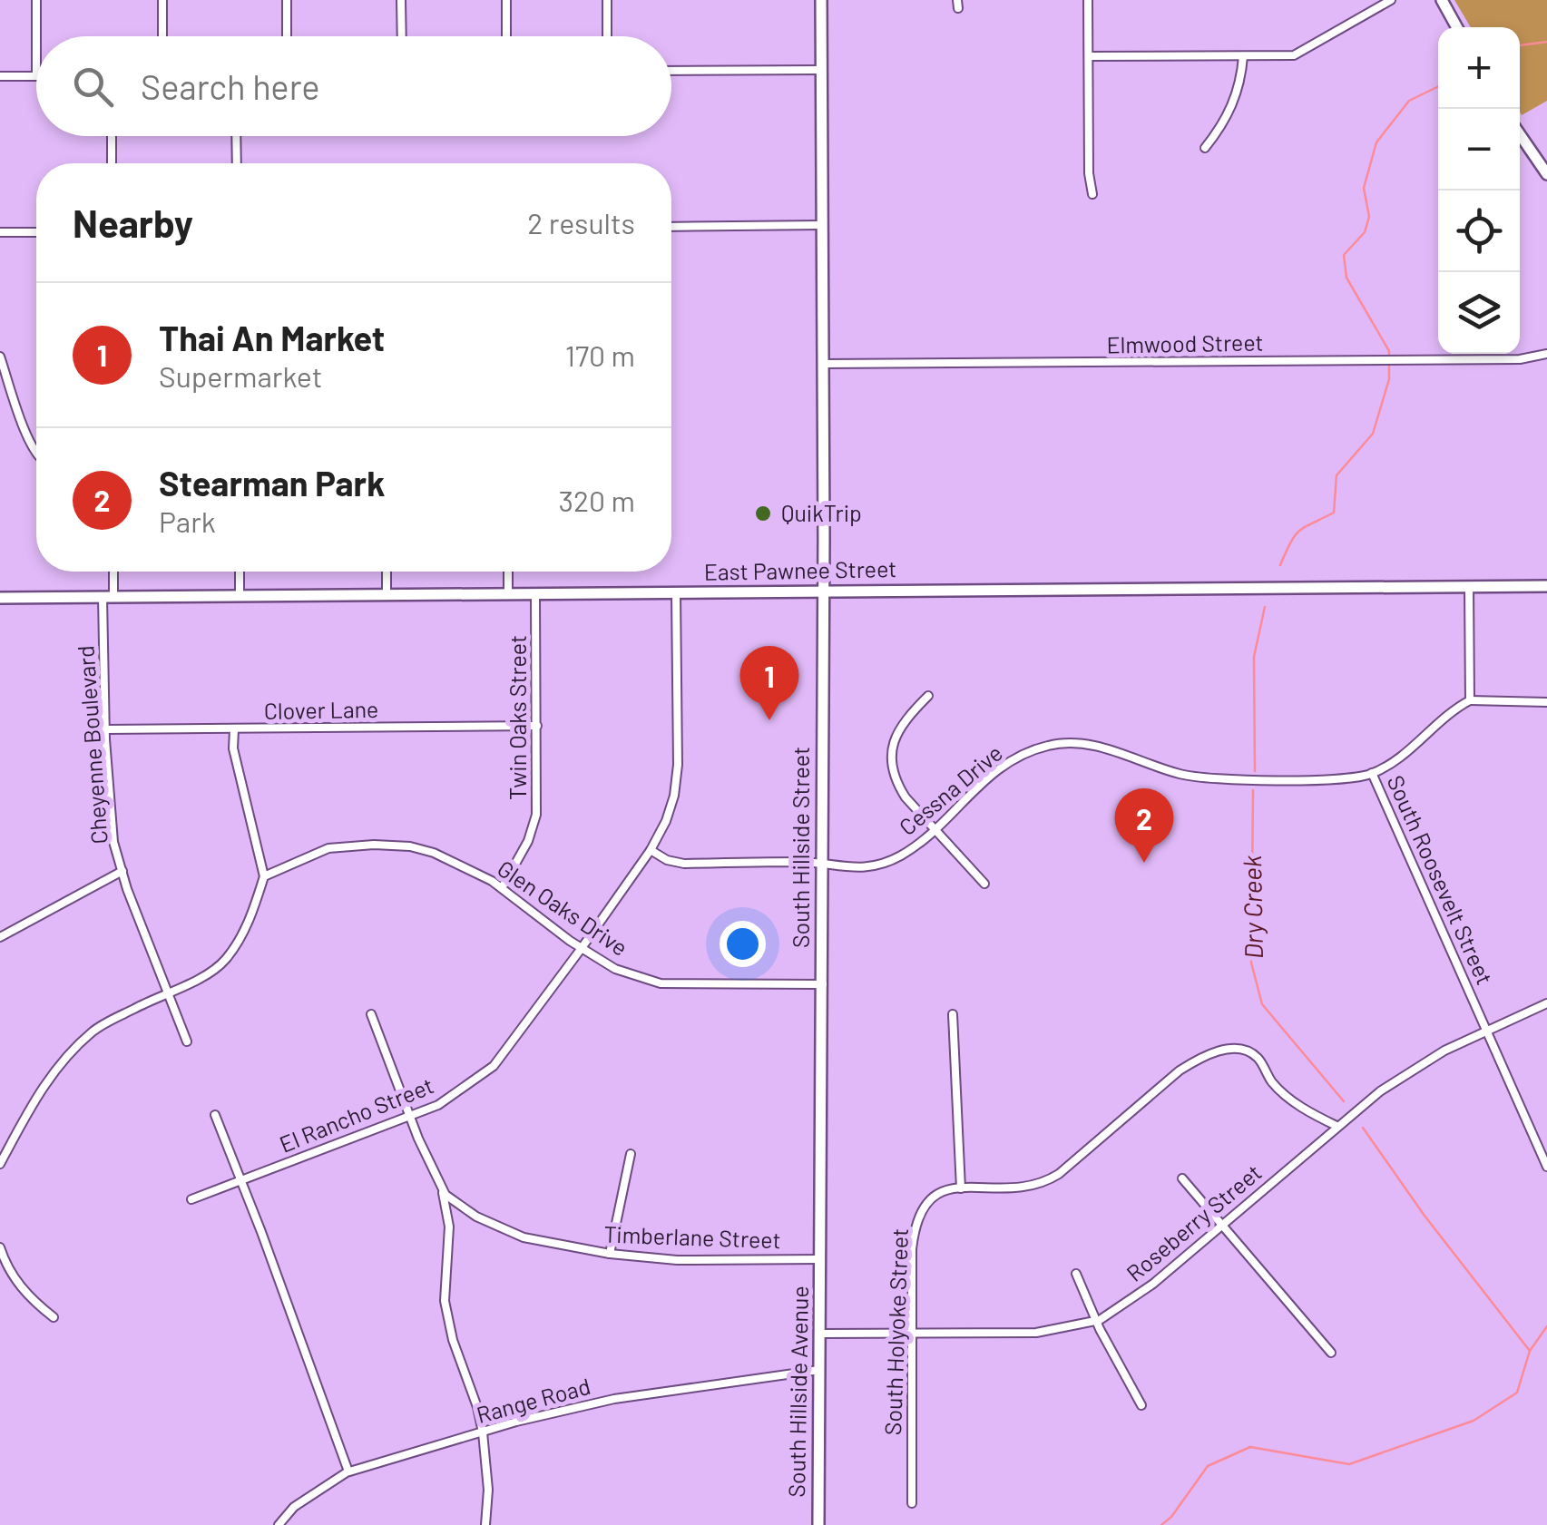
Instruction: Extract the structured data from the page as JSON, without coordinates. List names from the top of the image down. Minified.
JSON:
{"streets":{"main road":["East Pawnee Street","South Hillside Street","South Hillside Avenue"],"street":["Elmwood Street","Clover Lane","Twin Oaks Street","Cheyenne Boulevard","Cessna Drive","South Roosevelt Street","Glen Oaks Drive","El Rancho Street","Roseberry Street","Timberlane Street","South Holyoke Street","Range Road"]},"crossings":[["Elmwood Street","South Hillside Street"],["East Pawnee Street","Twin Oaks Street"],["East Pawnee Street","Cheyenne Boulevard"],["East Pawnee Street","South Hillside Street"],["East Pawnee Street","El Rancho Street"],["Clover Lane","Twin Oaks Street"],["Clover Lane","Cheyenne Boulevard"],["Twin Oaks Street","Glen Oaks Drive"],["Cessna Drive","South Hillside Street"],["Cessna Drive","South Roosevelt Street"],["Cessna Drive","El Rancho Street"],["South Hillside Street","Glen Oaks Drive"],["South Hillside Street","Timberlane Street"],["South Hillside Street","South Hillside Avenue"],["South Roosevelt Street","Roseberry Street"],["Glen Oaks Drive","El Rancho Street"],["El Rancho Street","Timberlane Street"],["Roseberry Street","South Holyoke Street"],["Roseberry Street","South Hillside Avenue"],["Timberlane Street","South Hillside Avenue"],["South Hillside Avenue","Range Road"]],"water":["Dry Creek"],"places":["QuikTrip"],"page":{"map_buttons":["+","−"],"search":"Search here","heading":["Nearby","2 results"],"list":[{"mark":"1","name":"Thai An Market","note":"Supermarket","value":"170 m"},{"mark":"2","name":"Stearman Park","note":"Park","value":"320 m"}],"pins":["1","2"]}}
